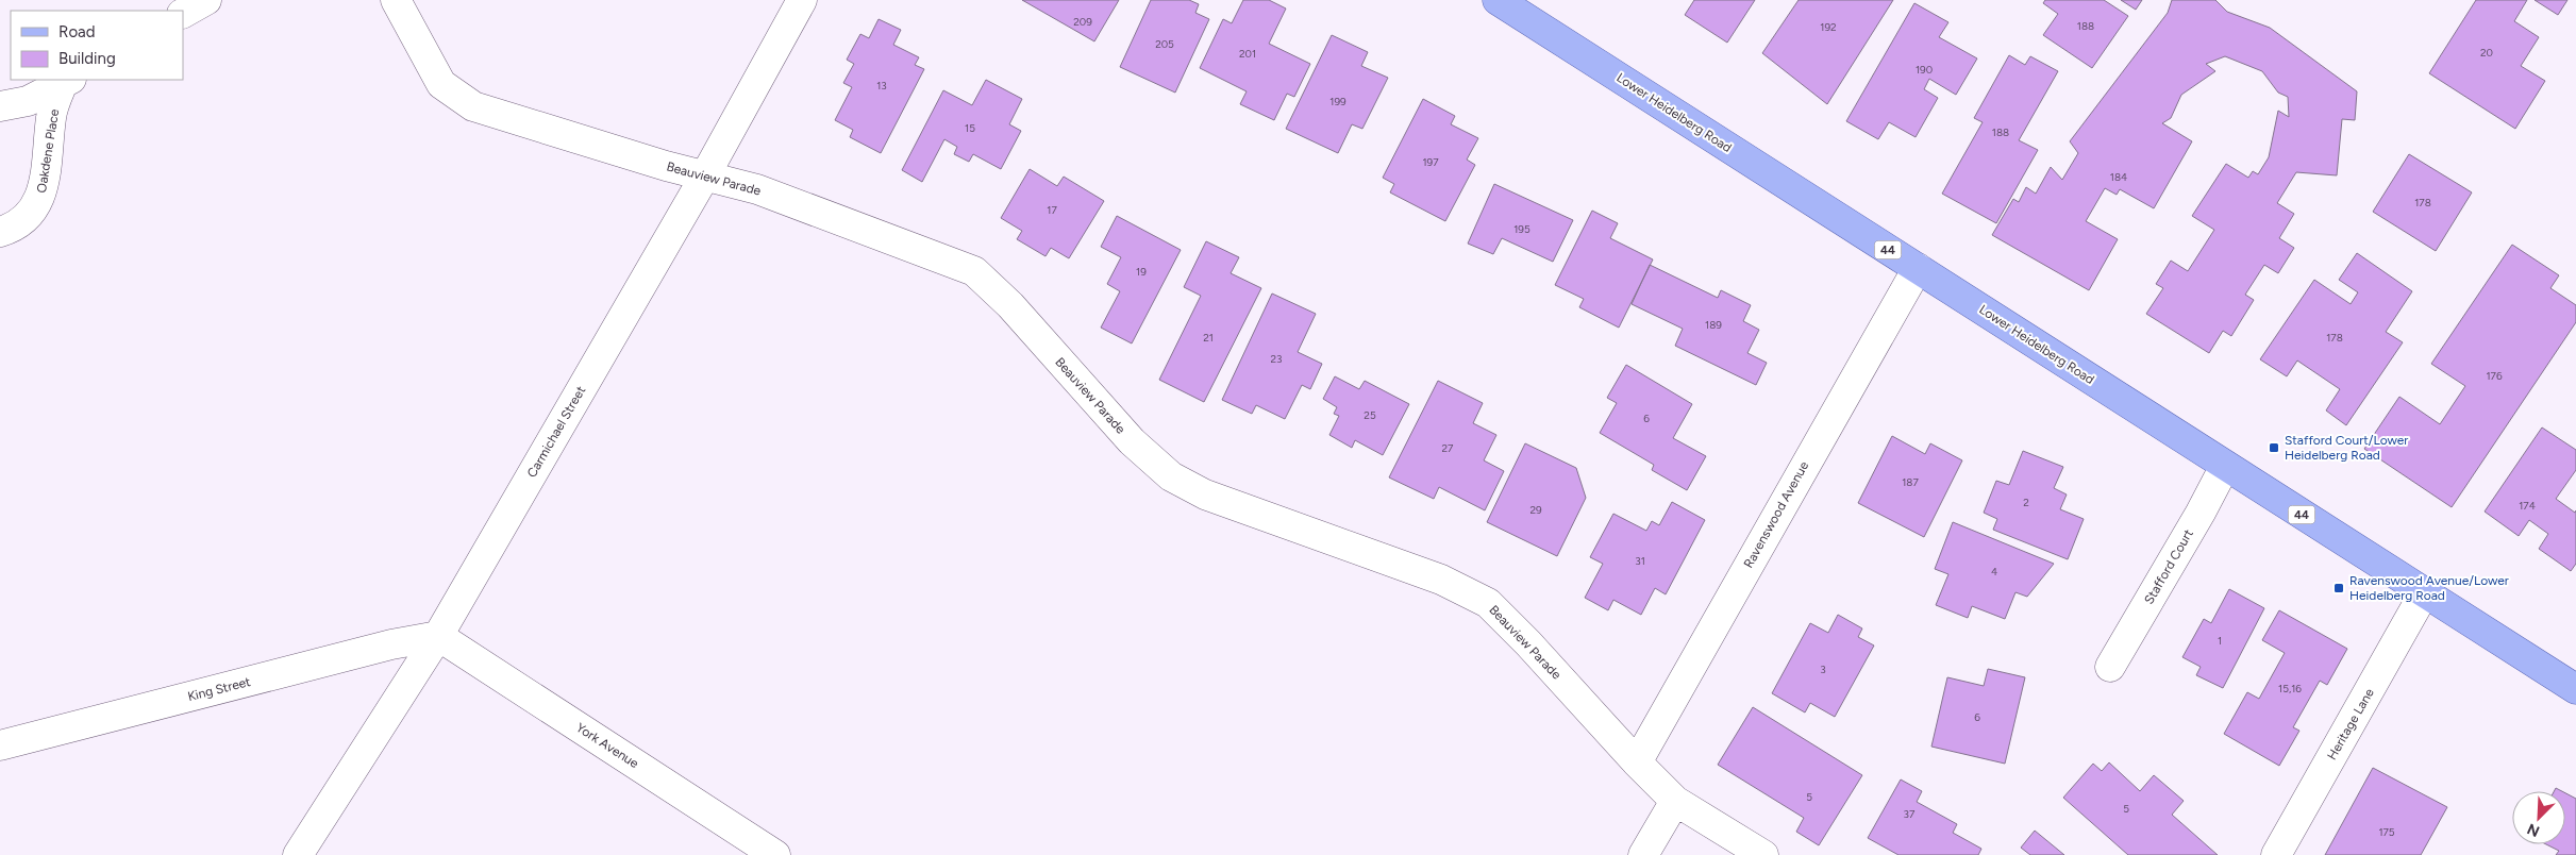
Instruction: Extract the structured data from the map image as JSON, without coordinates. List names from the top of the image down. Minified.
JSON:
{"streets":{"main road":["Lower Heidelberg Road","44"],"street":["Oakdene Place","Beauview Parade","Carmichael Street","Ravenswood Avenue","Stafford Court","King Street","Heritage Lane","York Avenue"]},"crossings":[["Lower Heidelberg Road","Ravenswood Avenue"],["Lower Heidelberg Road","Stafford Court"],["Lower Heidelberg Road","Heritage Lane"],["Beauview Parade","Carmichael Street"],["Beauview Parade","Ravenswood Avenue"],["Carmichael Street","King Street"],["Carmichael Street","York Avenue"],["King Street","York Avenue"]],"places":{"transit":["Stafford Court/Lower Heidelberg Road","Ravenswood Avenue/Lower Heidelberg Road"]},"house_numbers":["209","188","192","205","20","201","190","13","199","15","188","197","184","178","17","195","19","189","21","178","23","176","25","6","27","187","2","174","29","31","4","1","3","15,16","6","5","5","37","175"],"legend":["Road","Building"],"north":"bottom left"}
